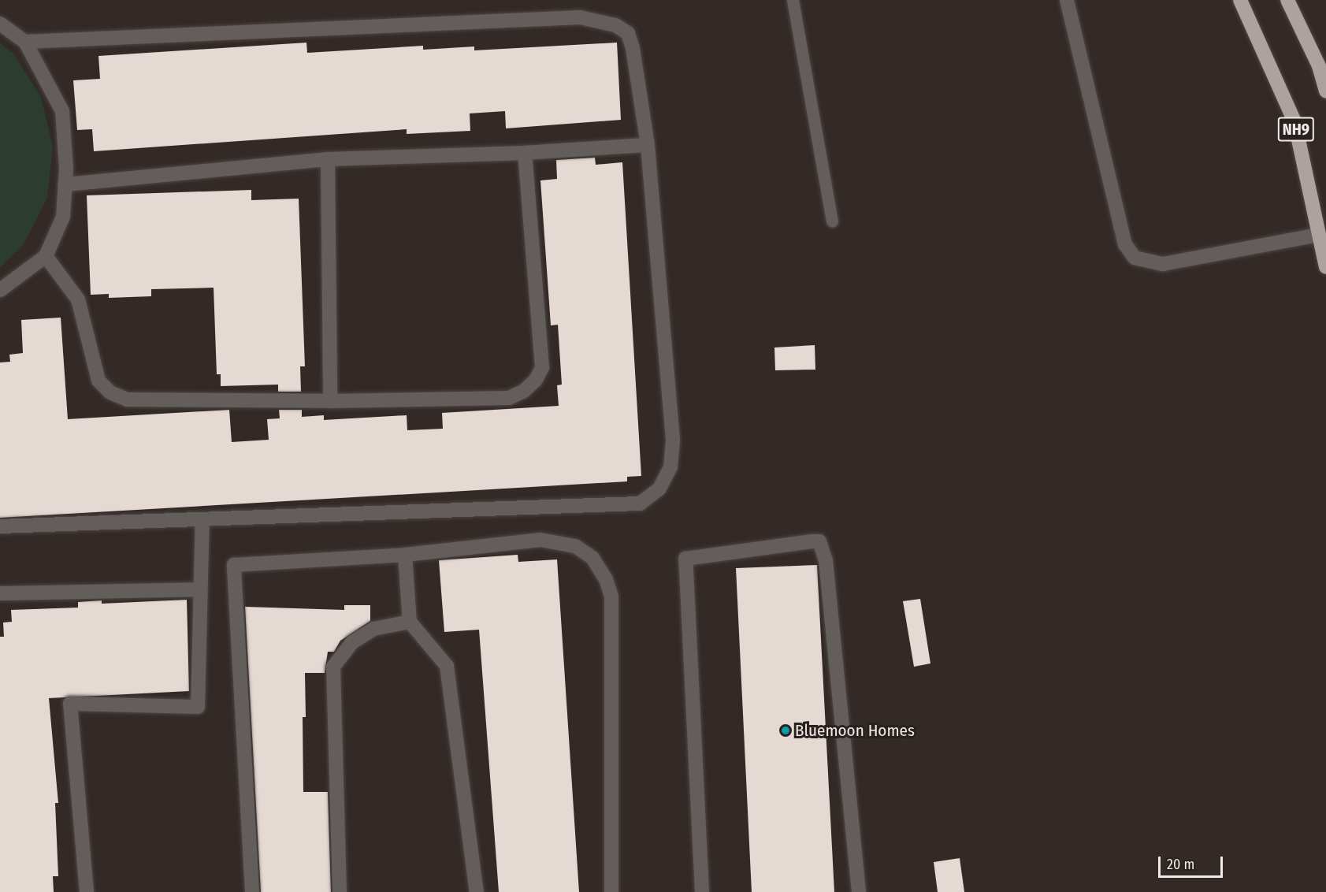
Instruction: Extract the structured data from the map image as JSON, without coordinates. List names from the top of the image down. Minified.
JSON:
{"streets":{"highway":["NH9"]},"places":["Bluemoon Homes"],"scale_bar":"20 m"}
